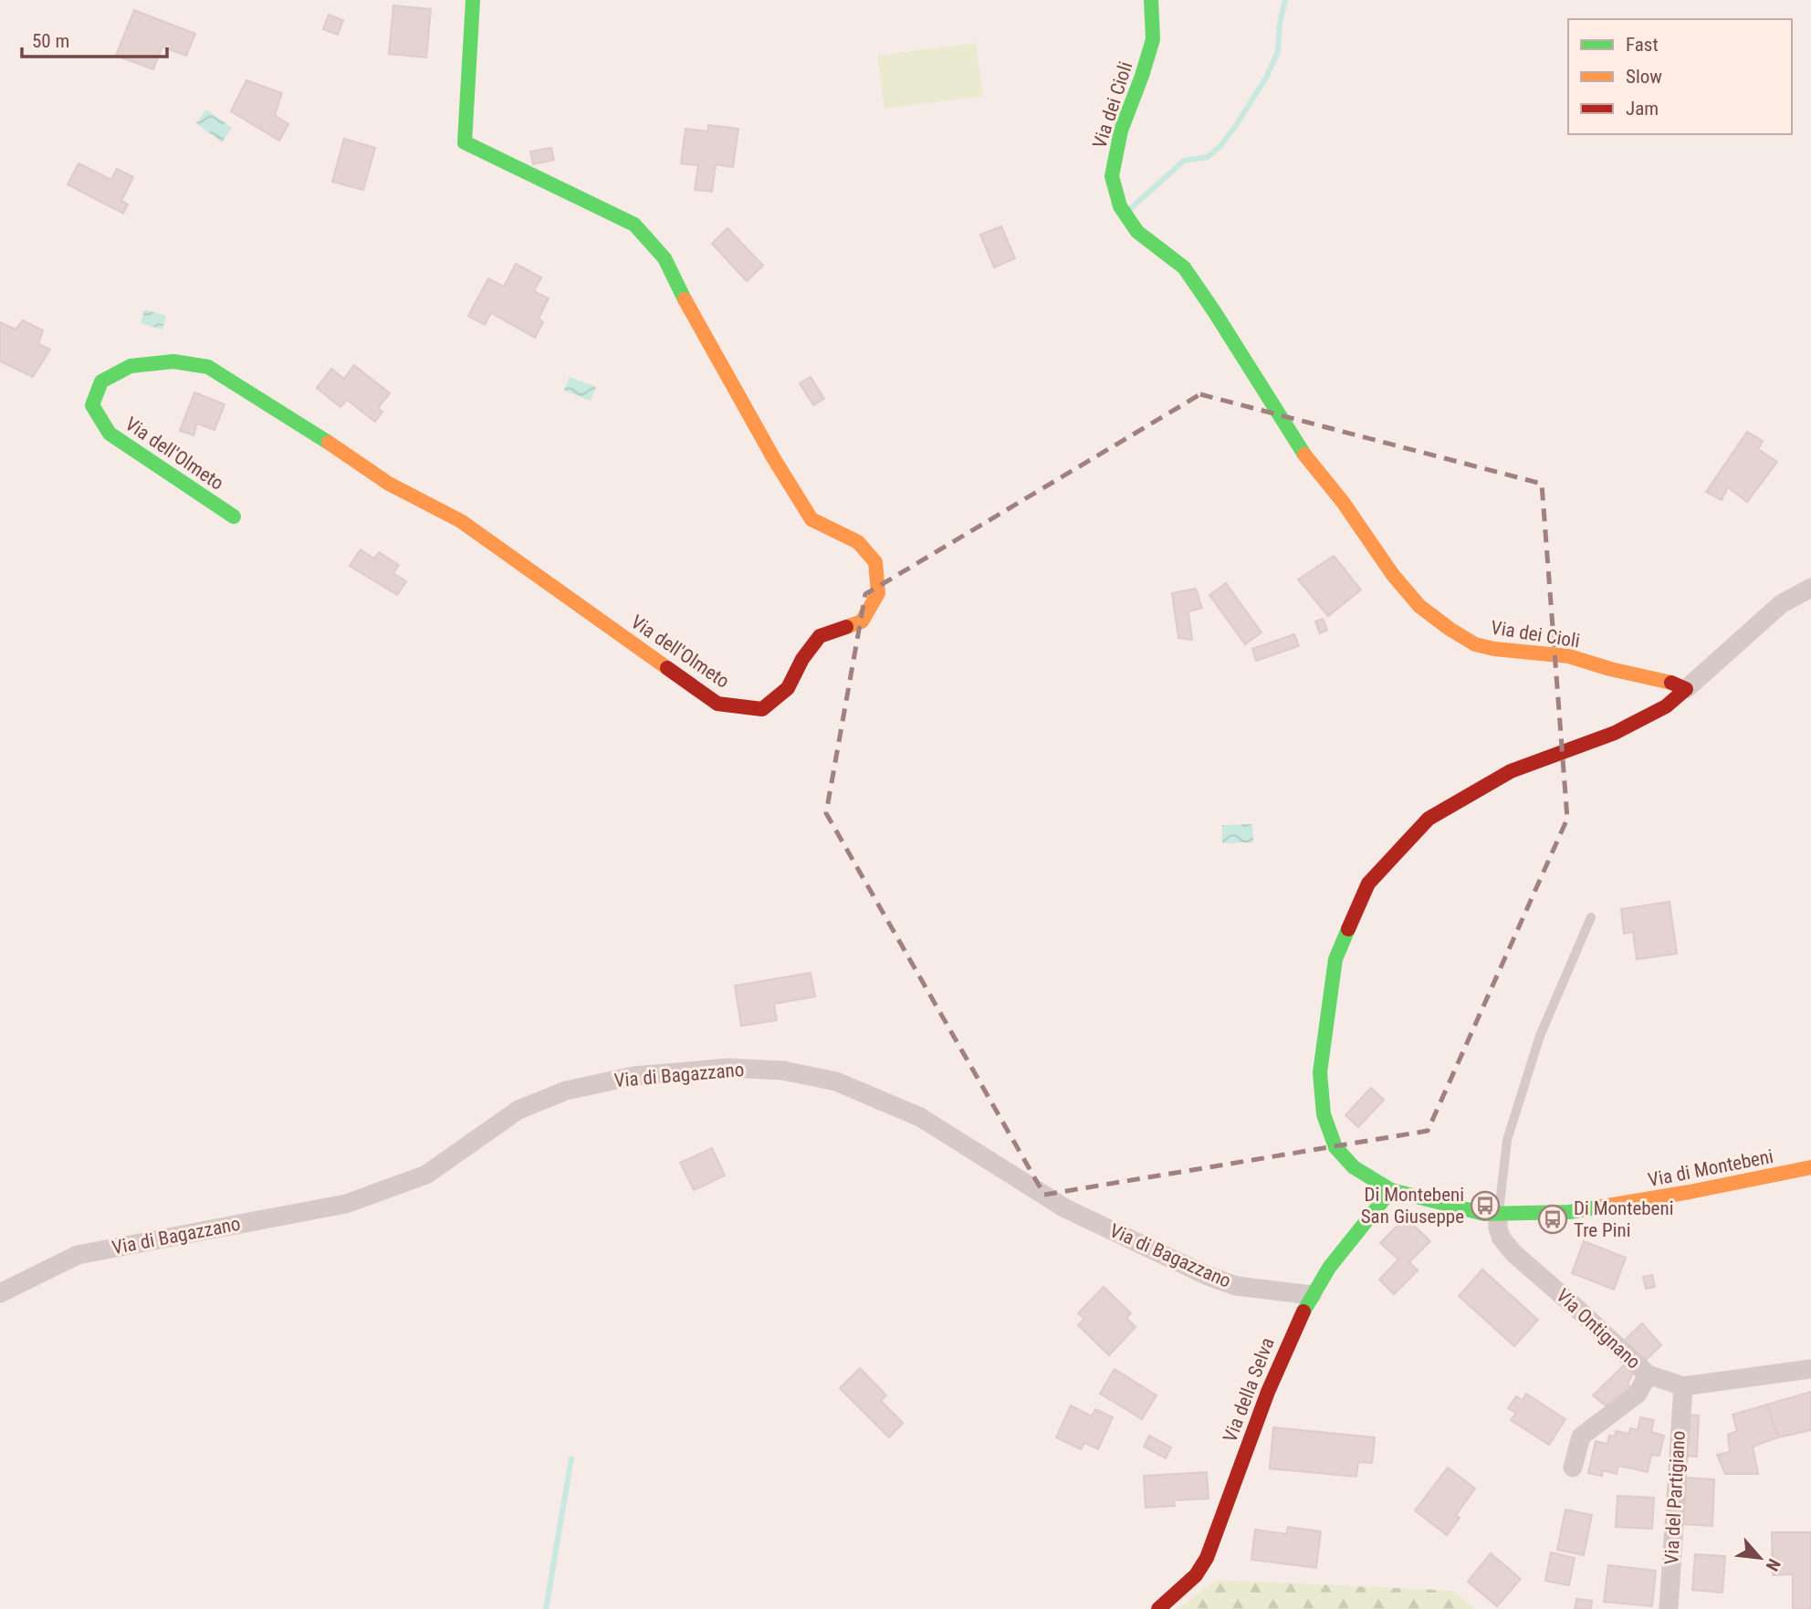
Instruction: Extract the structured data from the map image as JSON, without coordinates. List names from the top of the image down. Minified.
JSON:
{"streets":{"street":["Via dei Cioli","Via dell'Olmeto","Via di Bagazzano","Via di Montebeni","Via Ontignano","Via della Selva","Via del Partigiano"]},"crossings":[["Via di Bagazzano","Via della Selva"],["Via di Montebeni","Via Ontignano"],["Via di Montebeni","Via della Selva"],["Via Ontignano","Via del Partigiano"]],"places":{"bus stop":["Di Montebeni San Giuseppe","Di Montebeni Tre Pini"]},"legend":["Fast","Slow","Jam"],"scale_bar":"50 m","north":"bottom right"}
